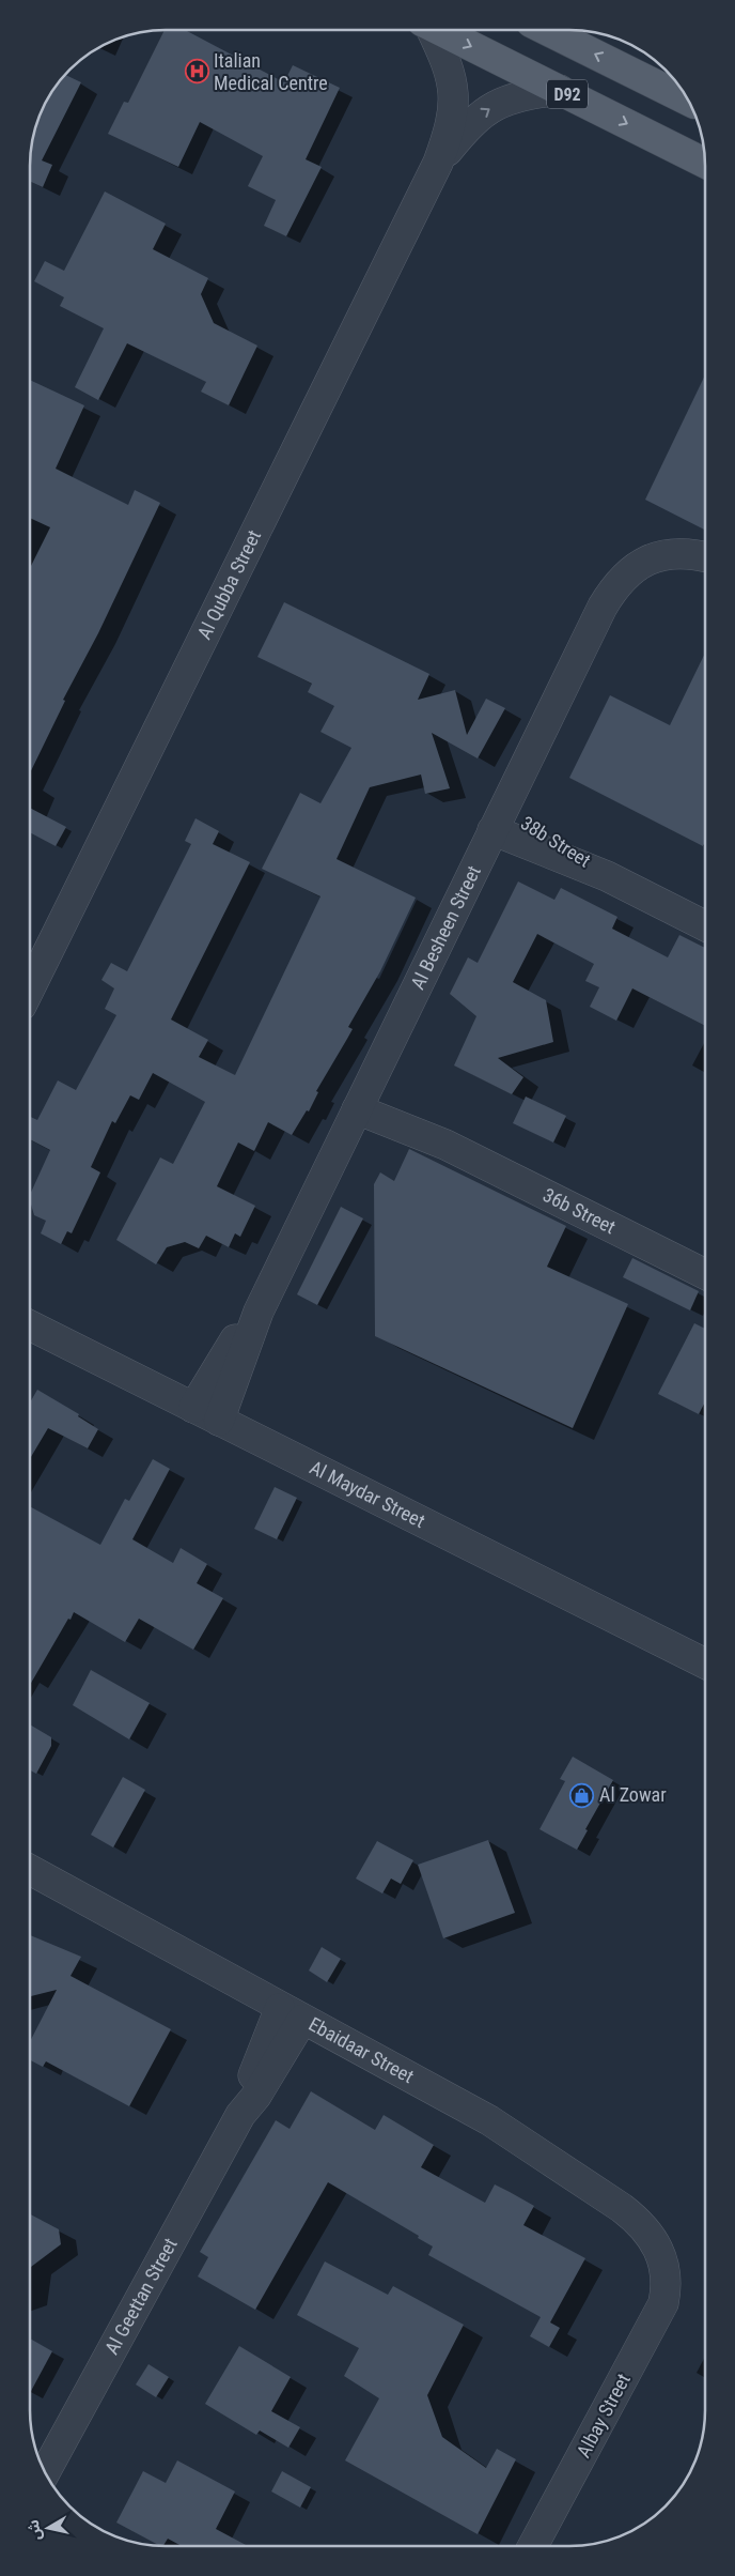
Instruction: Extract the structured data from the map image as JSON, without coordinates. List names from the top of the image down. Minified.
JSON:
{"streets":{"main road":["D92"],"street":["Al Qubba Street","38b Street","Al Besheen Street","36b Street","Al Maydar Street","Ebaidaar Street","Al Geettan Street","Albay Street"]},"crossings":[["D92","Al Qubba Street"],["38b Street","Al Besheen Street"],["Al Besheen Street","36b Street"],["Al Besheen Street","Al Maydar Street"],["Ebaidaar Street","Al Geettan Street"],["Ebaidaar Street","Albay Street"]],"places":{"hospital":["Italian Medical Centre"],"shop":["Al Zowar"]},"north":"left"}
